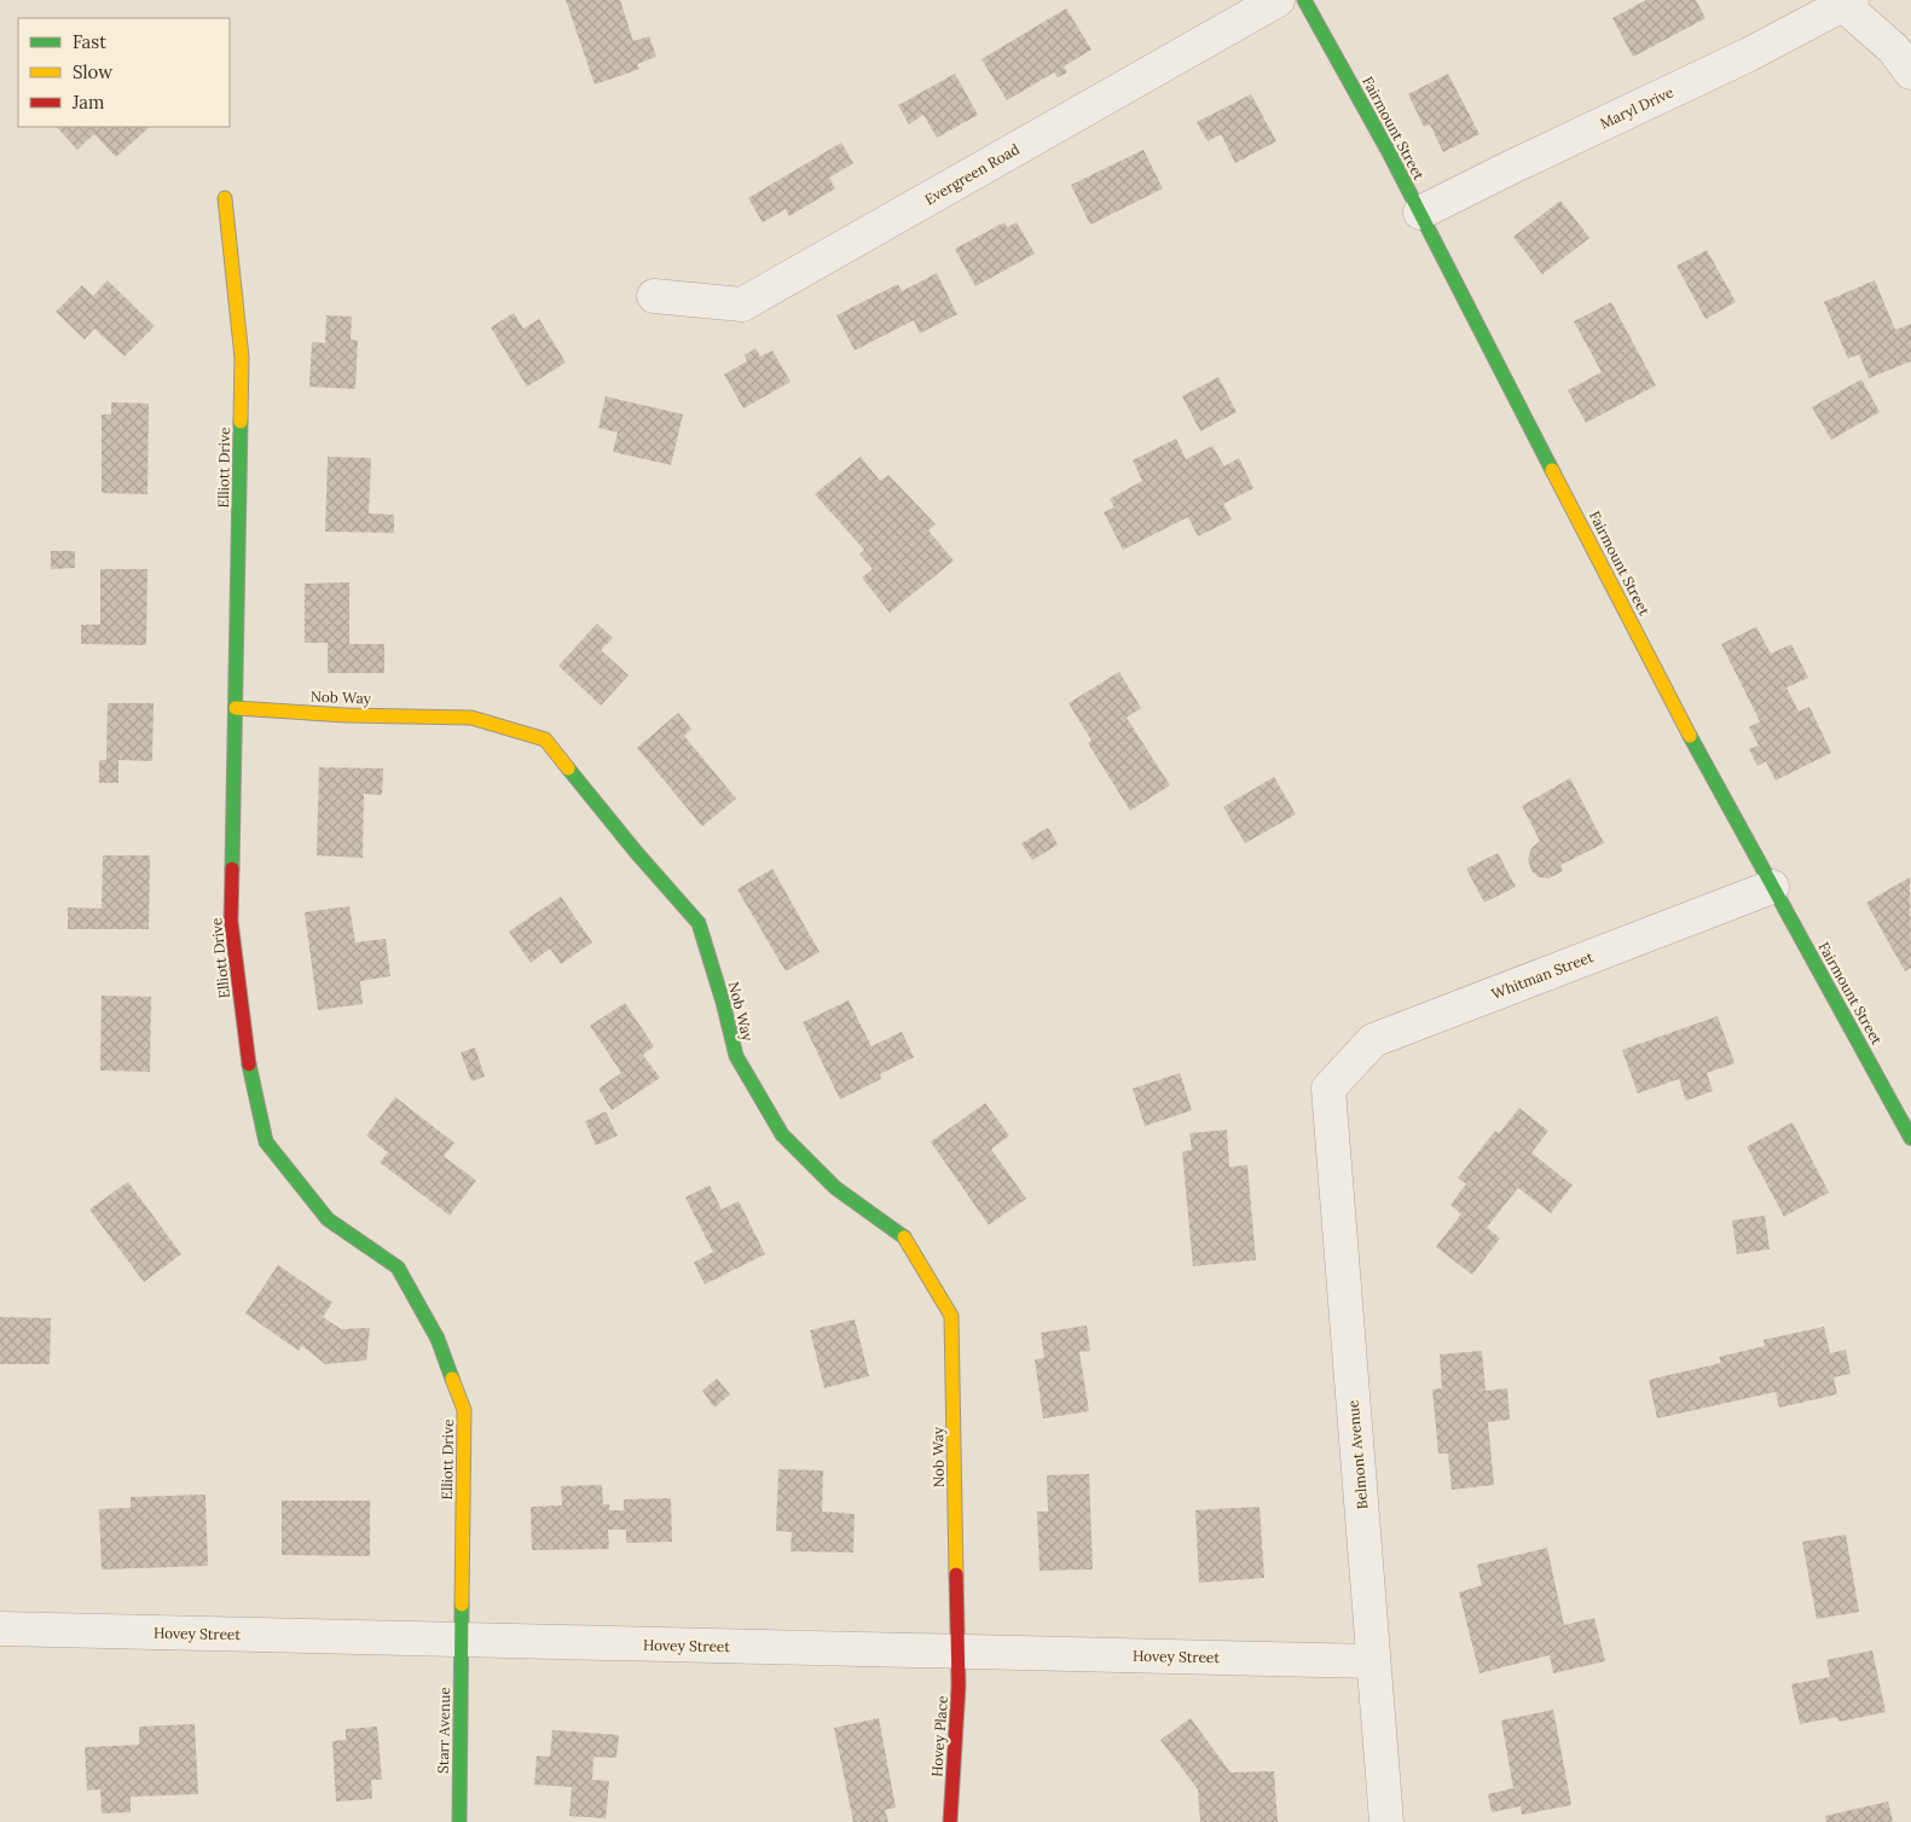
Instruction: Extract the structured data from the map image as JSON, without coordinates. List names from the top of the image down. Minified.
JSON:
{"streets":{"street":["Maryl Drive","Fairmount Street","Evergreen Road","Elliott Drive","Nob Way","Whitman Street","Belmont Avenue","Hovey Street","Starr Avenue","Hovey Place"]},"crossings":[["Maryl Drive","Fairmount Street"],["Fairmount Street","Whitman Street"],["Elliott Drive","Nob Way"],["Elliott Drive","Hovey Street"],["Elliott Drive","Starr Avenue"],["Nob Way","Hovey Street"],["Nob Way","Hovey Place"],["Whitman Street","Belmont Avenue"],["Belmont Avenue","Hovey Street"],["Hovey Street","Starr Avenue"],["Hovey Street","Hovey Place"]],"legend":["Fast","Slow","Jam"]}
